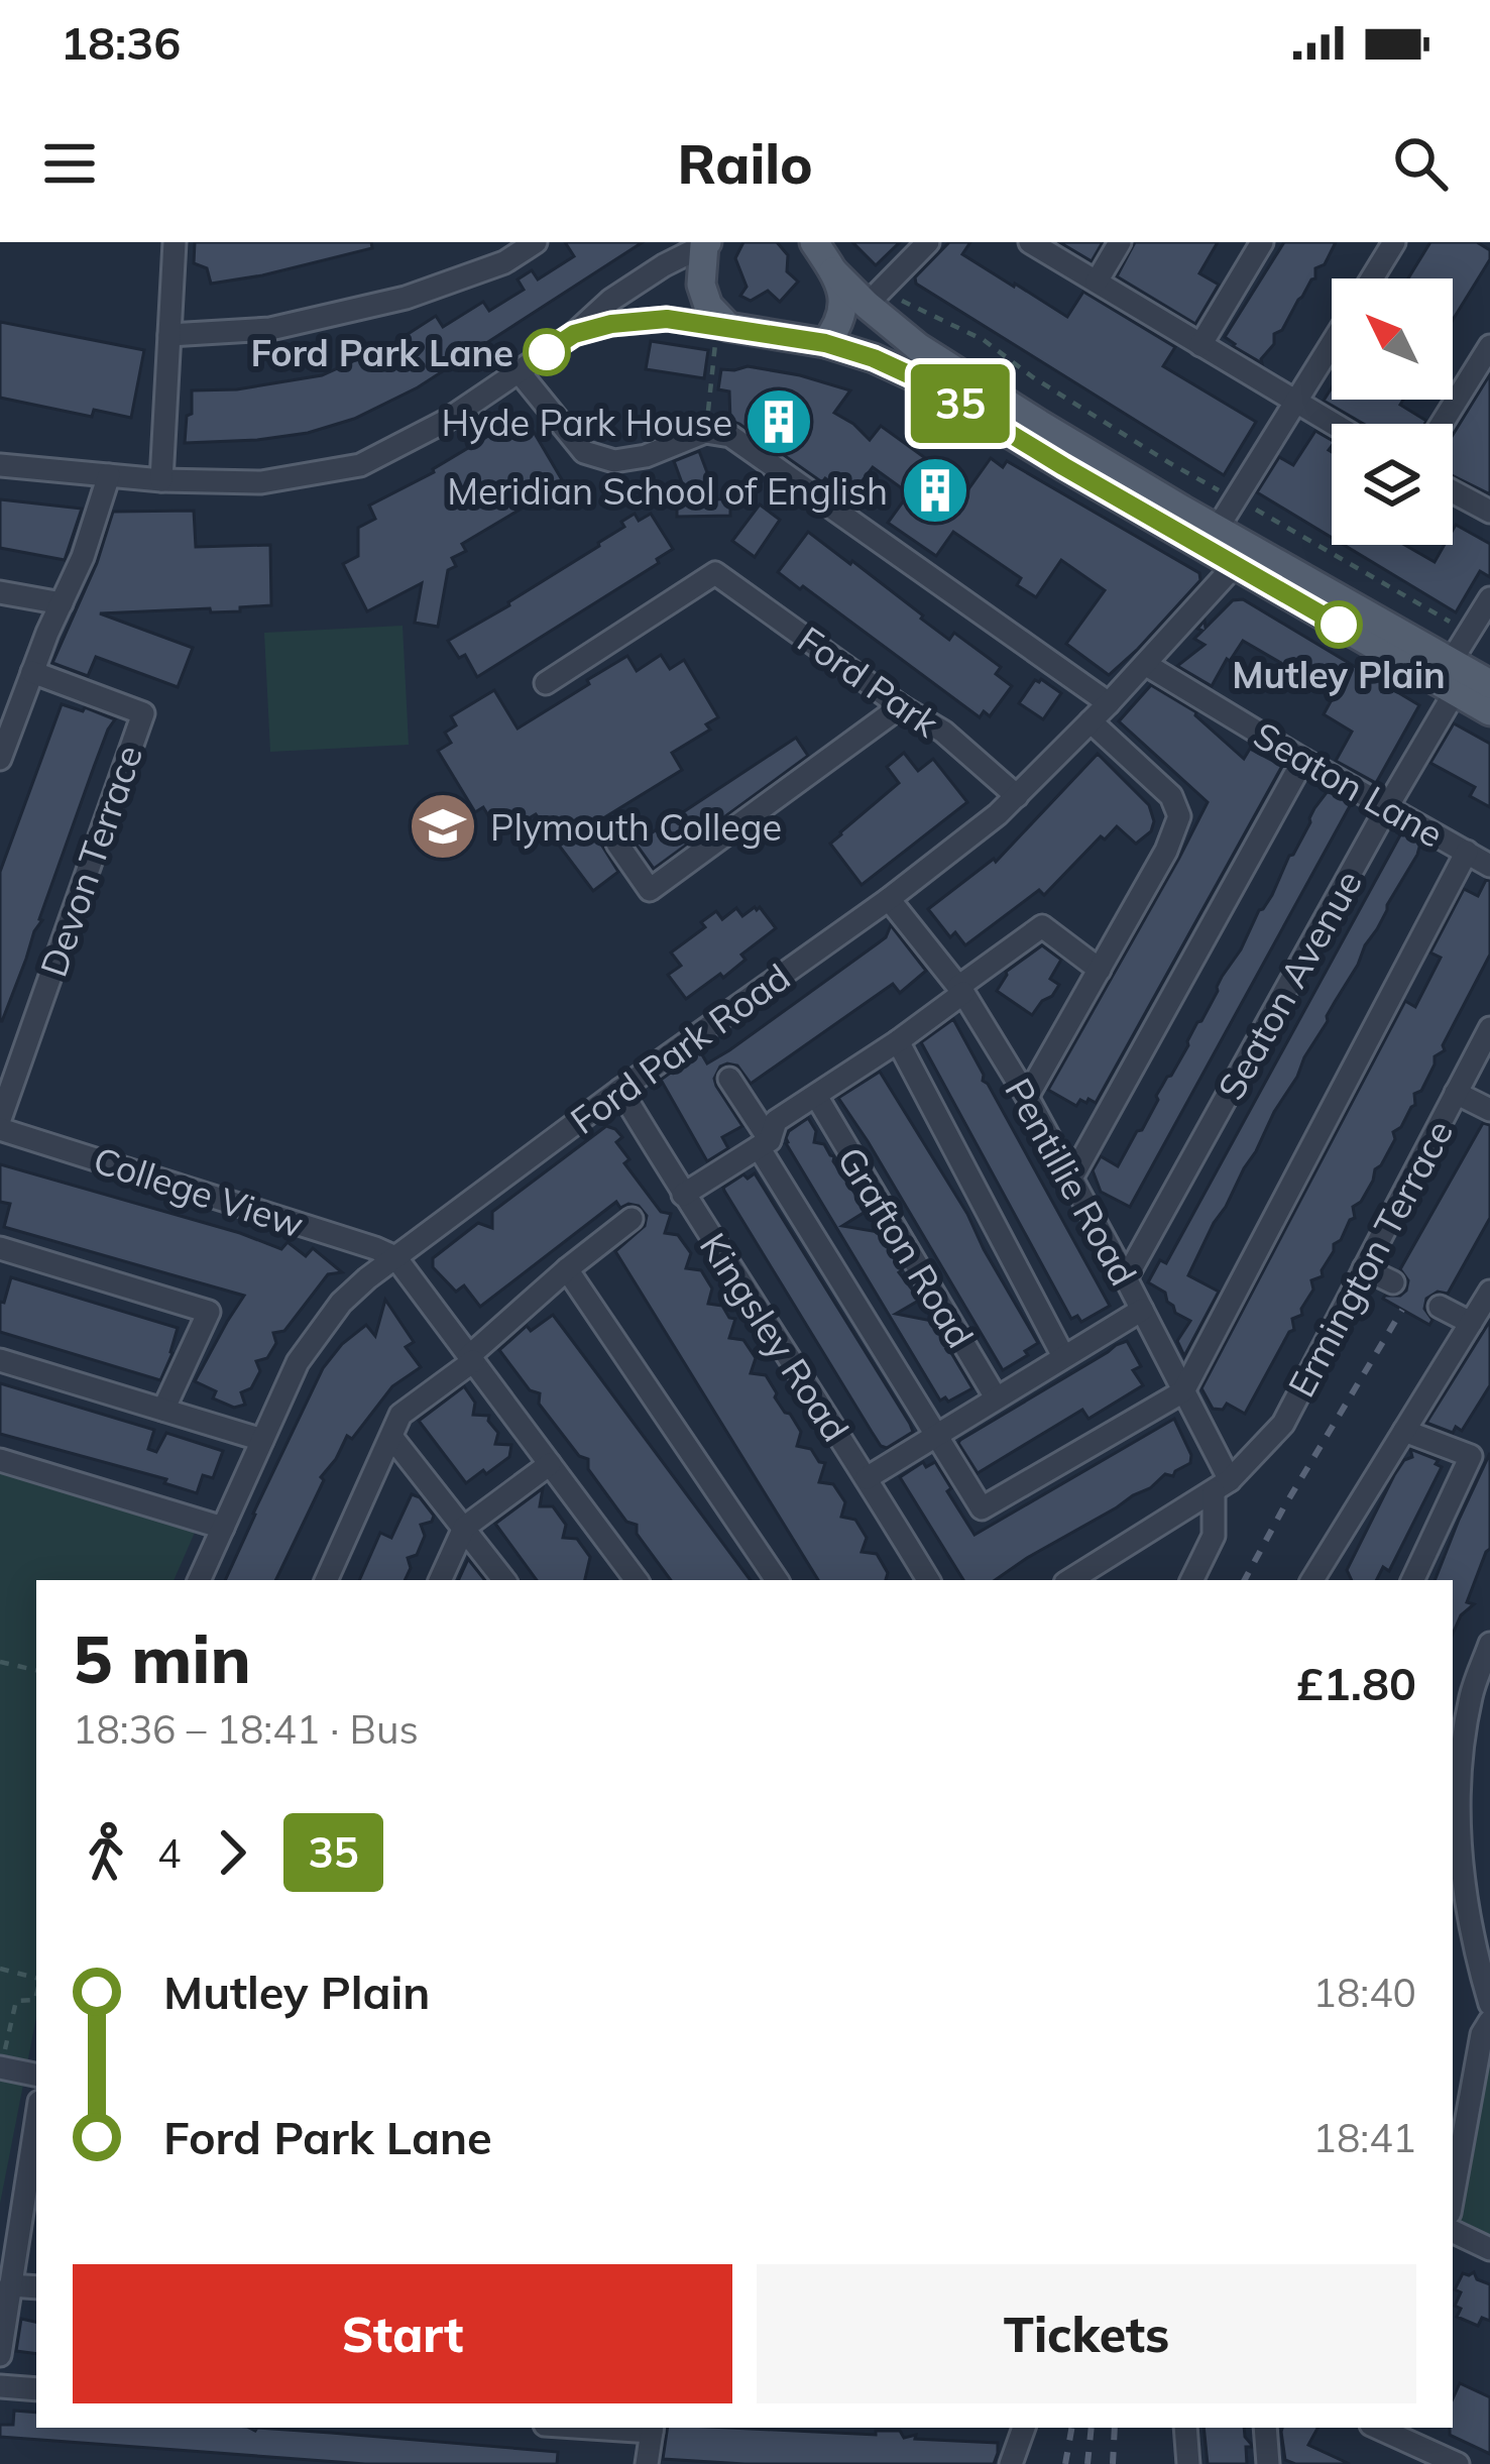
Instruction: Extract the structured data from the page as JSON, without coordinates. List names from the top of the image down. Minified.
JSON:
{"streets":{"street":["Ford Park","Seaton Lane","Devon Terrace","Seaton Avenue","Ford Park Road","Pentillie Road","College View","Grafton Road","Ermington Terrace","Kingsley Road"]},"crossings":[["Ford Park","Ford Park Road"],["Seaton Lane","Seaton Avenue"],["Seaton Lane","Ford Park Road"],["Seaton Avenue","Pentillie Road"],["Ford Park Road","Pentillie Road"],["Ford Park Road","College View"],["Ford Park Road","Kingsley Road"],["Pentillie Road","Ermington Terrace"]],"places":{"other":["Ford Park Lane","Mutley Plain"],"building":["Hyde Park House","Meridian School of English"],"school or university":["Plymouth College"]},"lines":["bus line 35"],"north":"top left","page":{"status":"18:36","header":"Railo","on_map":"35","heading":["5 min","18:36 – 18:41 · Bus","£1.80"],"legs":["4","35"],"list":[{"name":"Mutley Plain","value":"18:40"},{"name":"Ford Park Lane","value":"18:41"}],"buttons":["Start","Tickets"]}}
